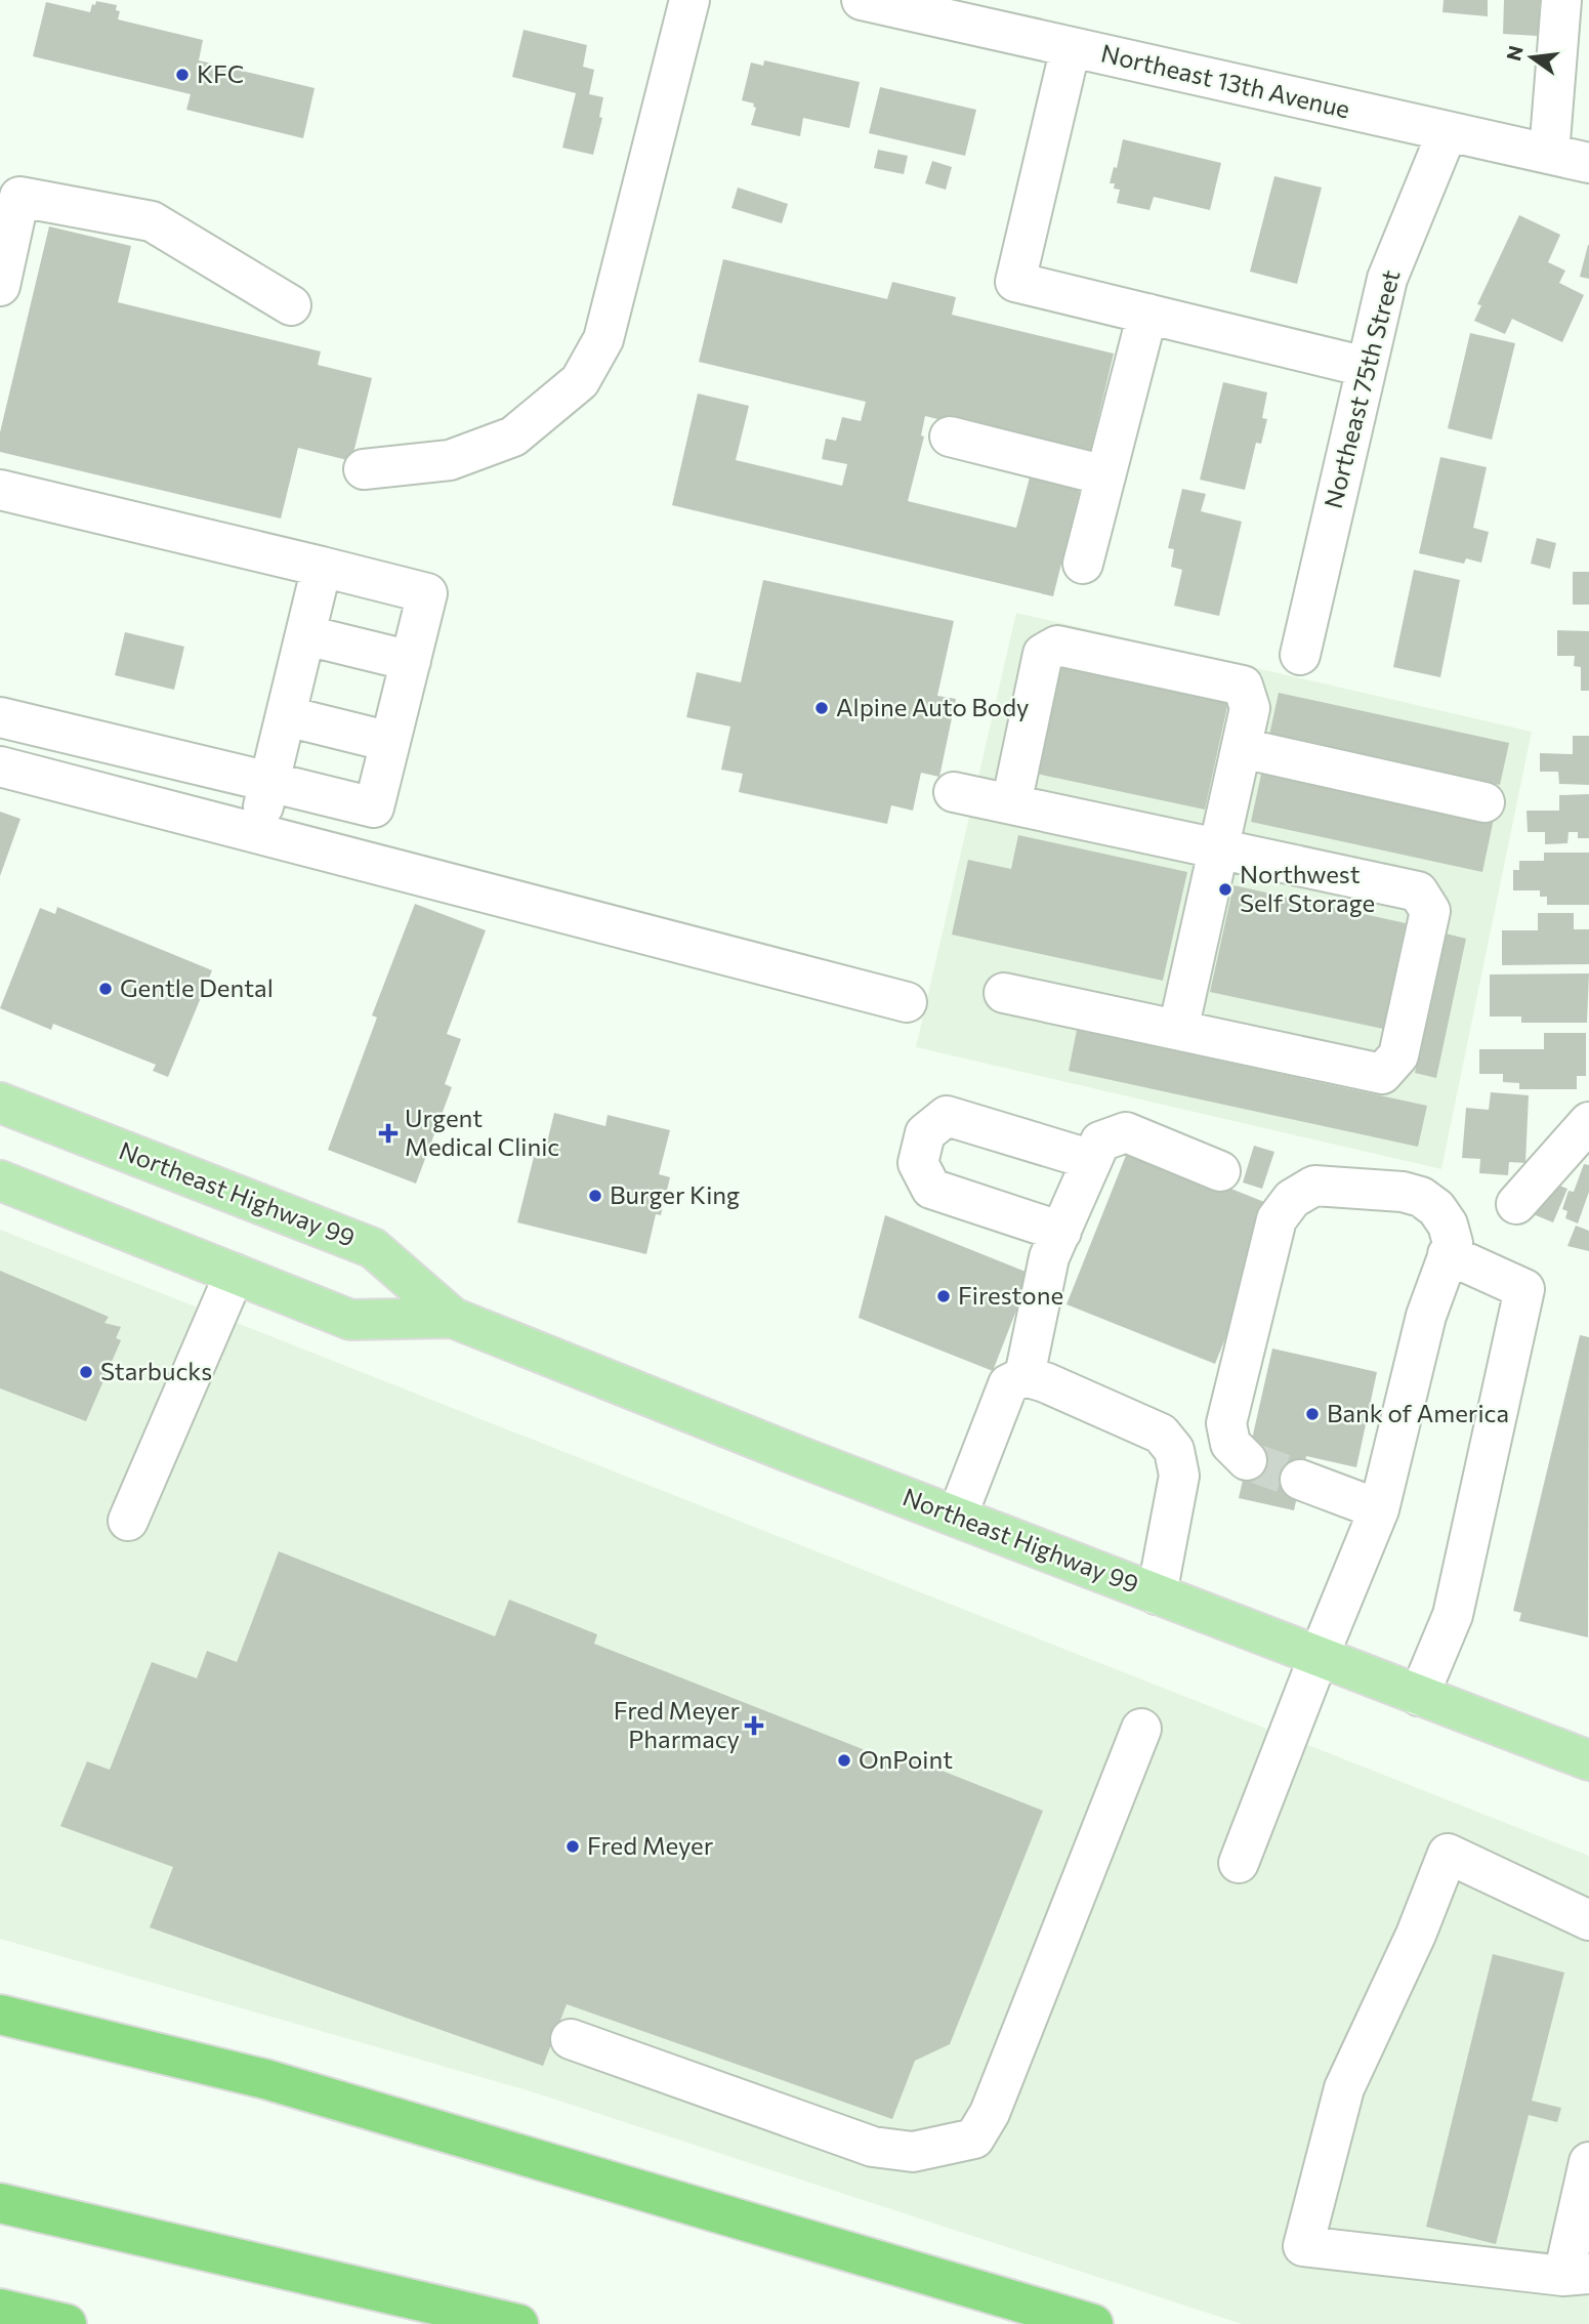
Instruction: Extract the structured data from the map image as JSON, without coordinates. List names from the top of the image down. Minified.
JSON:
{"streets":{"main road":["Northeast Highway 99"],"street":["Northeast 13th Avenue","Northeast 75th Street"]},"crossings":[["Northeast 13th Avenue","Northeast 75th Street"]],"places":{"other":["KFC","Alpine Auto Body","Northwest Self Storage","Gentle Dental","Burger King","Firestone","Starbucks","Bank of America","OnPoint","Fred Meyer"],"health":["Urgent Medical Clinic","Fred Meyer Pharmacy"]},"north":"left"}
